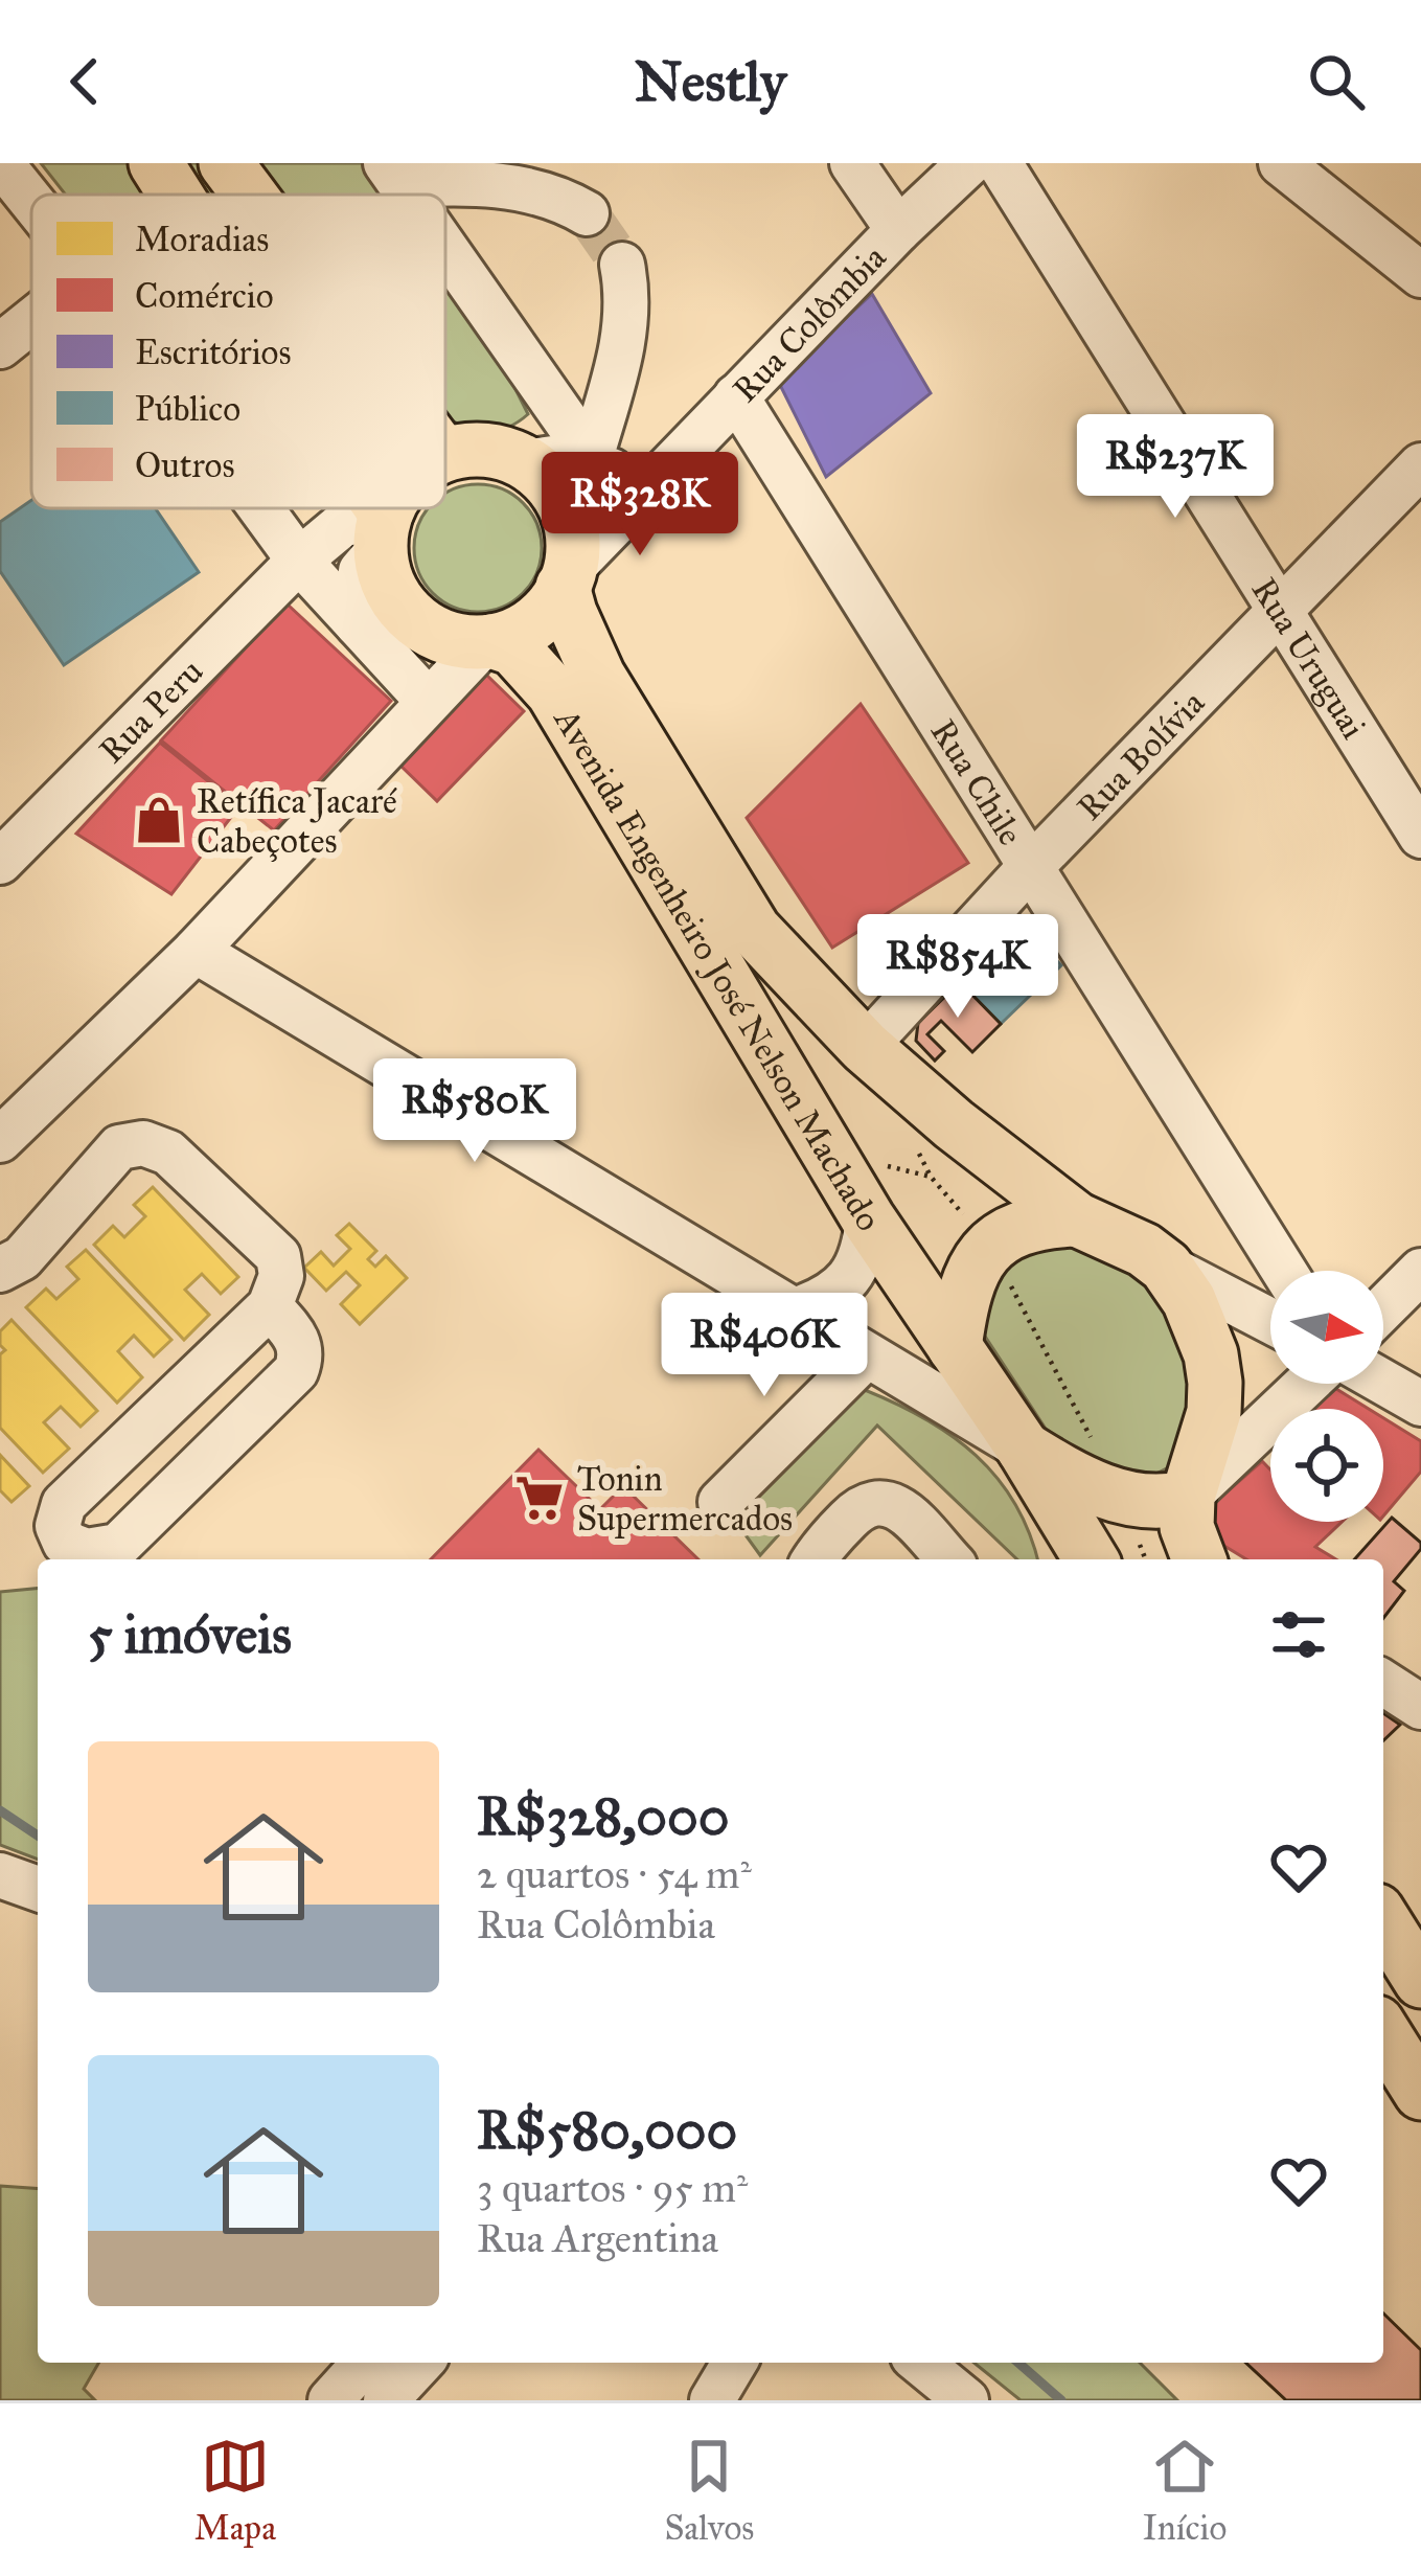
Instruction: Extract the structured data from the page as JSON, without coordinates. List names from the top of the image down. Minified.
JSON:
{"streets":{"main road":["Avenida Engenheiro José Nelson Machado"],"street":["Rua Colômbia","Rua Uruguai","Rua Peru","Rua Bolívia","Rua Chile"]},"crossings":[["Rua Colômbia","Rua Chile"],["Rua Colômbia","Avenida Engenheiro José Nelson Machado"],["Rua Uruguai","Rua Bolívia"],["Rua Bolívia","Rua Chile"],["Rua Bolívia","Avenida Engenheiro José Nelson Machado"]],"places":{"shop":["Retífica Jacaré Cabeçotes"],"supermarket":["Tonin Supermercados"]},"legend":["Moradias","Comércio","Escritórios","Público","Outros"],"north":"right","page":{"header":"Nestly","price":["R$237K","R$328K","R$854K","R$580K","R$406K"],"heading":"5 imóveis","list":[{"name":"R$328,000","note":"2 quartos · 54 m² · Rua Colômbia"},{"name":"R$580,000","note":"3 quartos · 95 m² · Rua Argentina"}],"tabs":["Mapa","Salvos","Início"]}}
